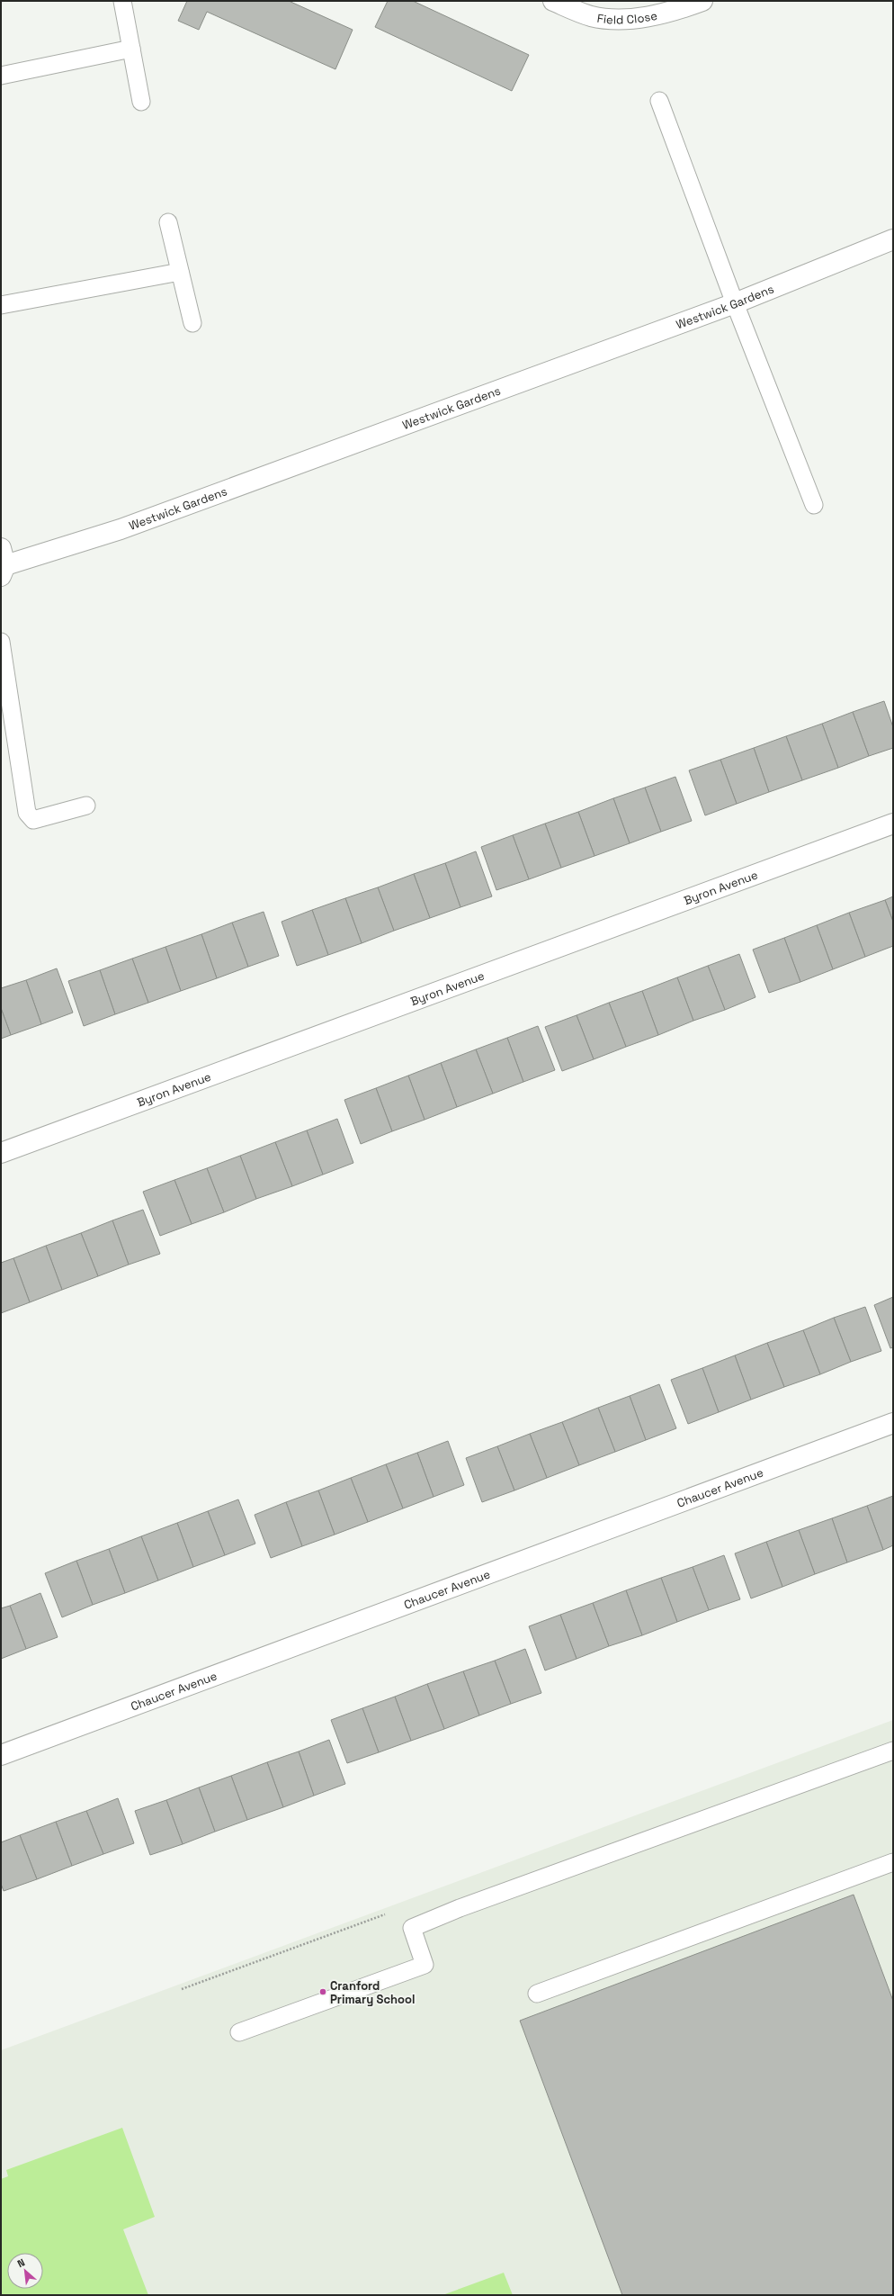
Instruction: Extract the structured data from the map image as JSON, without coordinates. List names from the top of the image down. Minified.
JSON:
{"streets":{"street":["Field Close","Westwick Gardens","Byron Avenue","Chaucer Avenue"]},"places":["Cranford Primary School"],"north":"top left"}
